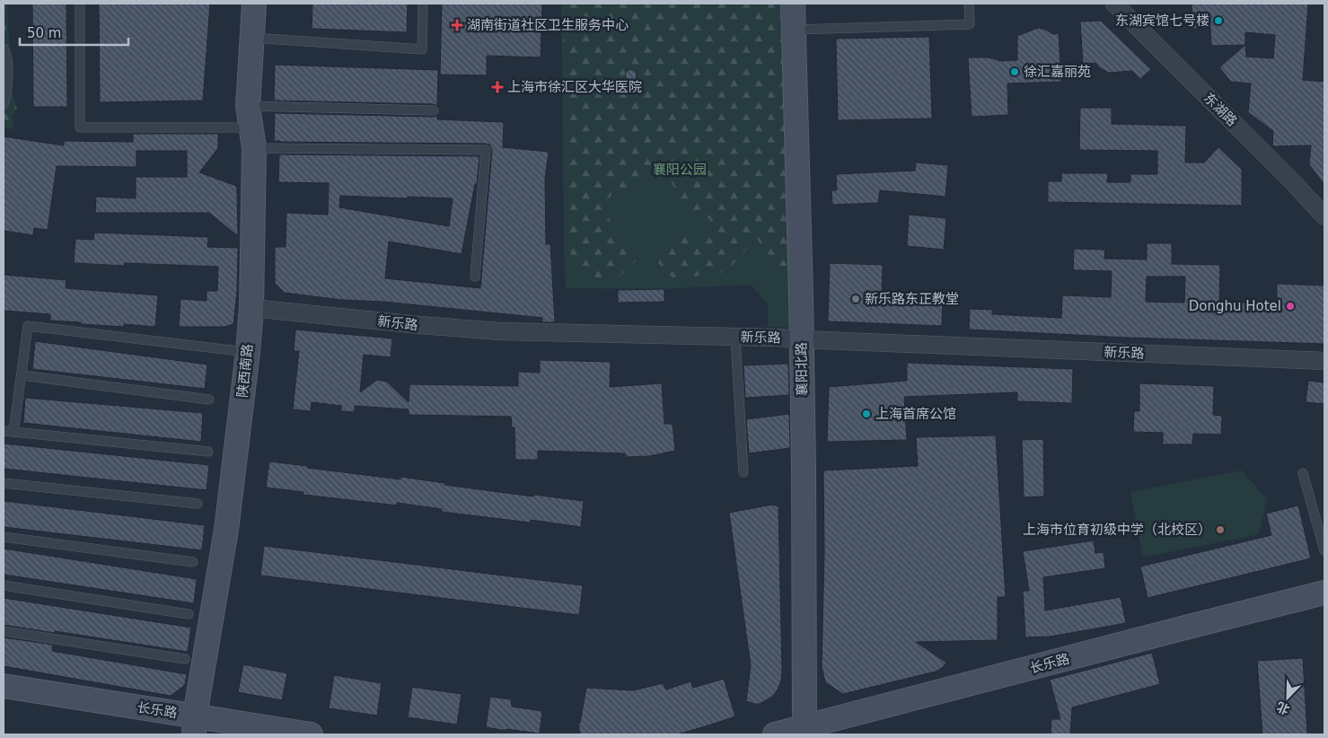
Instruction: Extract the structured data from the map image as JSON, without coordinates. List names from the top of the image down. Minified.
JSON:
{"streets":{"street":["东湖路","新乐路","襄阳北路","陕西南路","长乐路"]},"crossings":[["新乐路","襄阳北路"],["新乐路","陕西南路"],["襄阳北路","长乐路"],["陕西南路","长乐路"]],"parks":["襄阳公园"],"places":{"other":["东湖宾馆七号楼","徐汇嘉丽苑","新乐路东正教堂","Donghu Hotel","上海首席公馆","上海市位育初级中学（北校区）"],"health":["湖南街道社区卫生服务中心","上海市徐汇区大华医院"]},"scale_bar":"50 m","north":"bottom left"}
